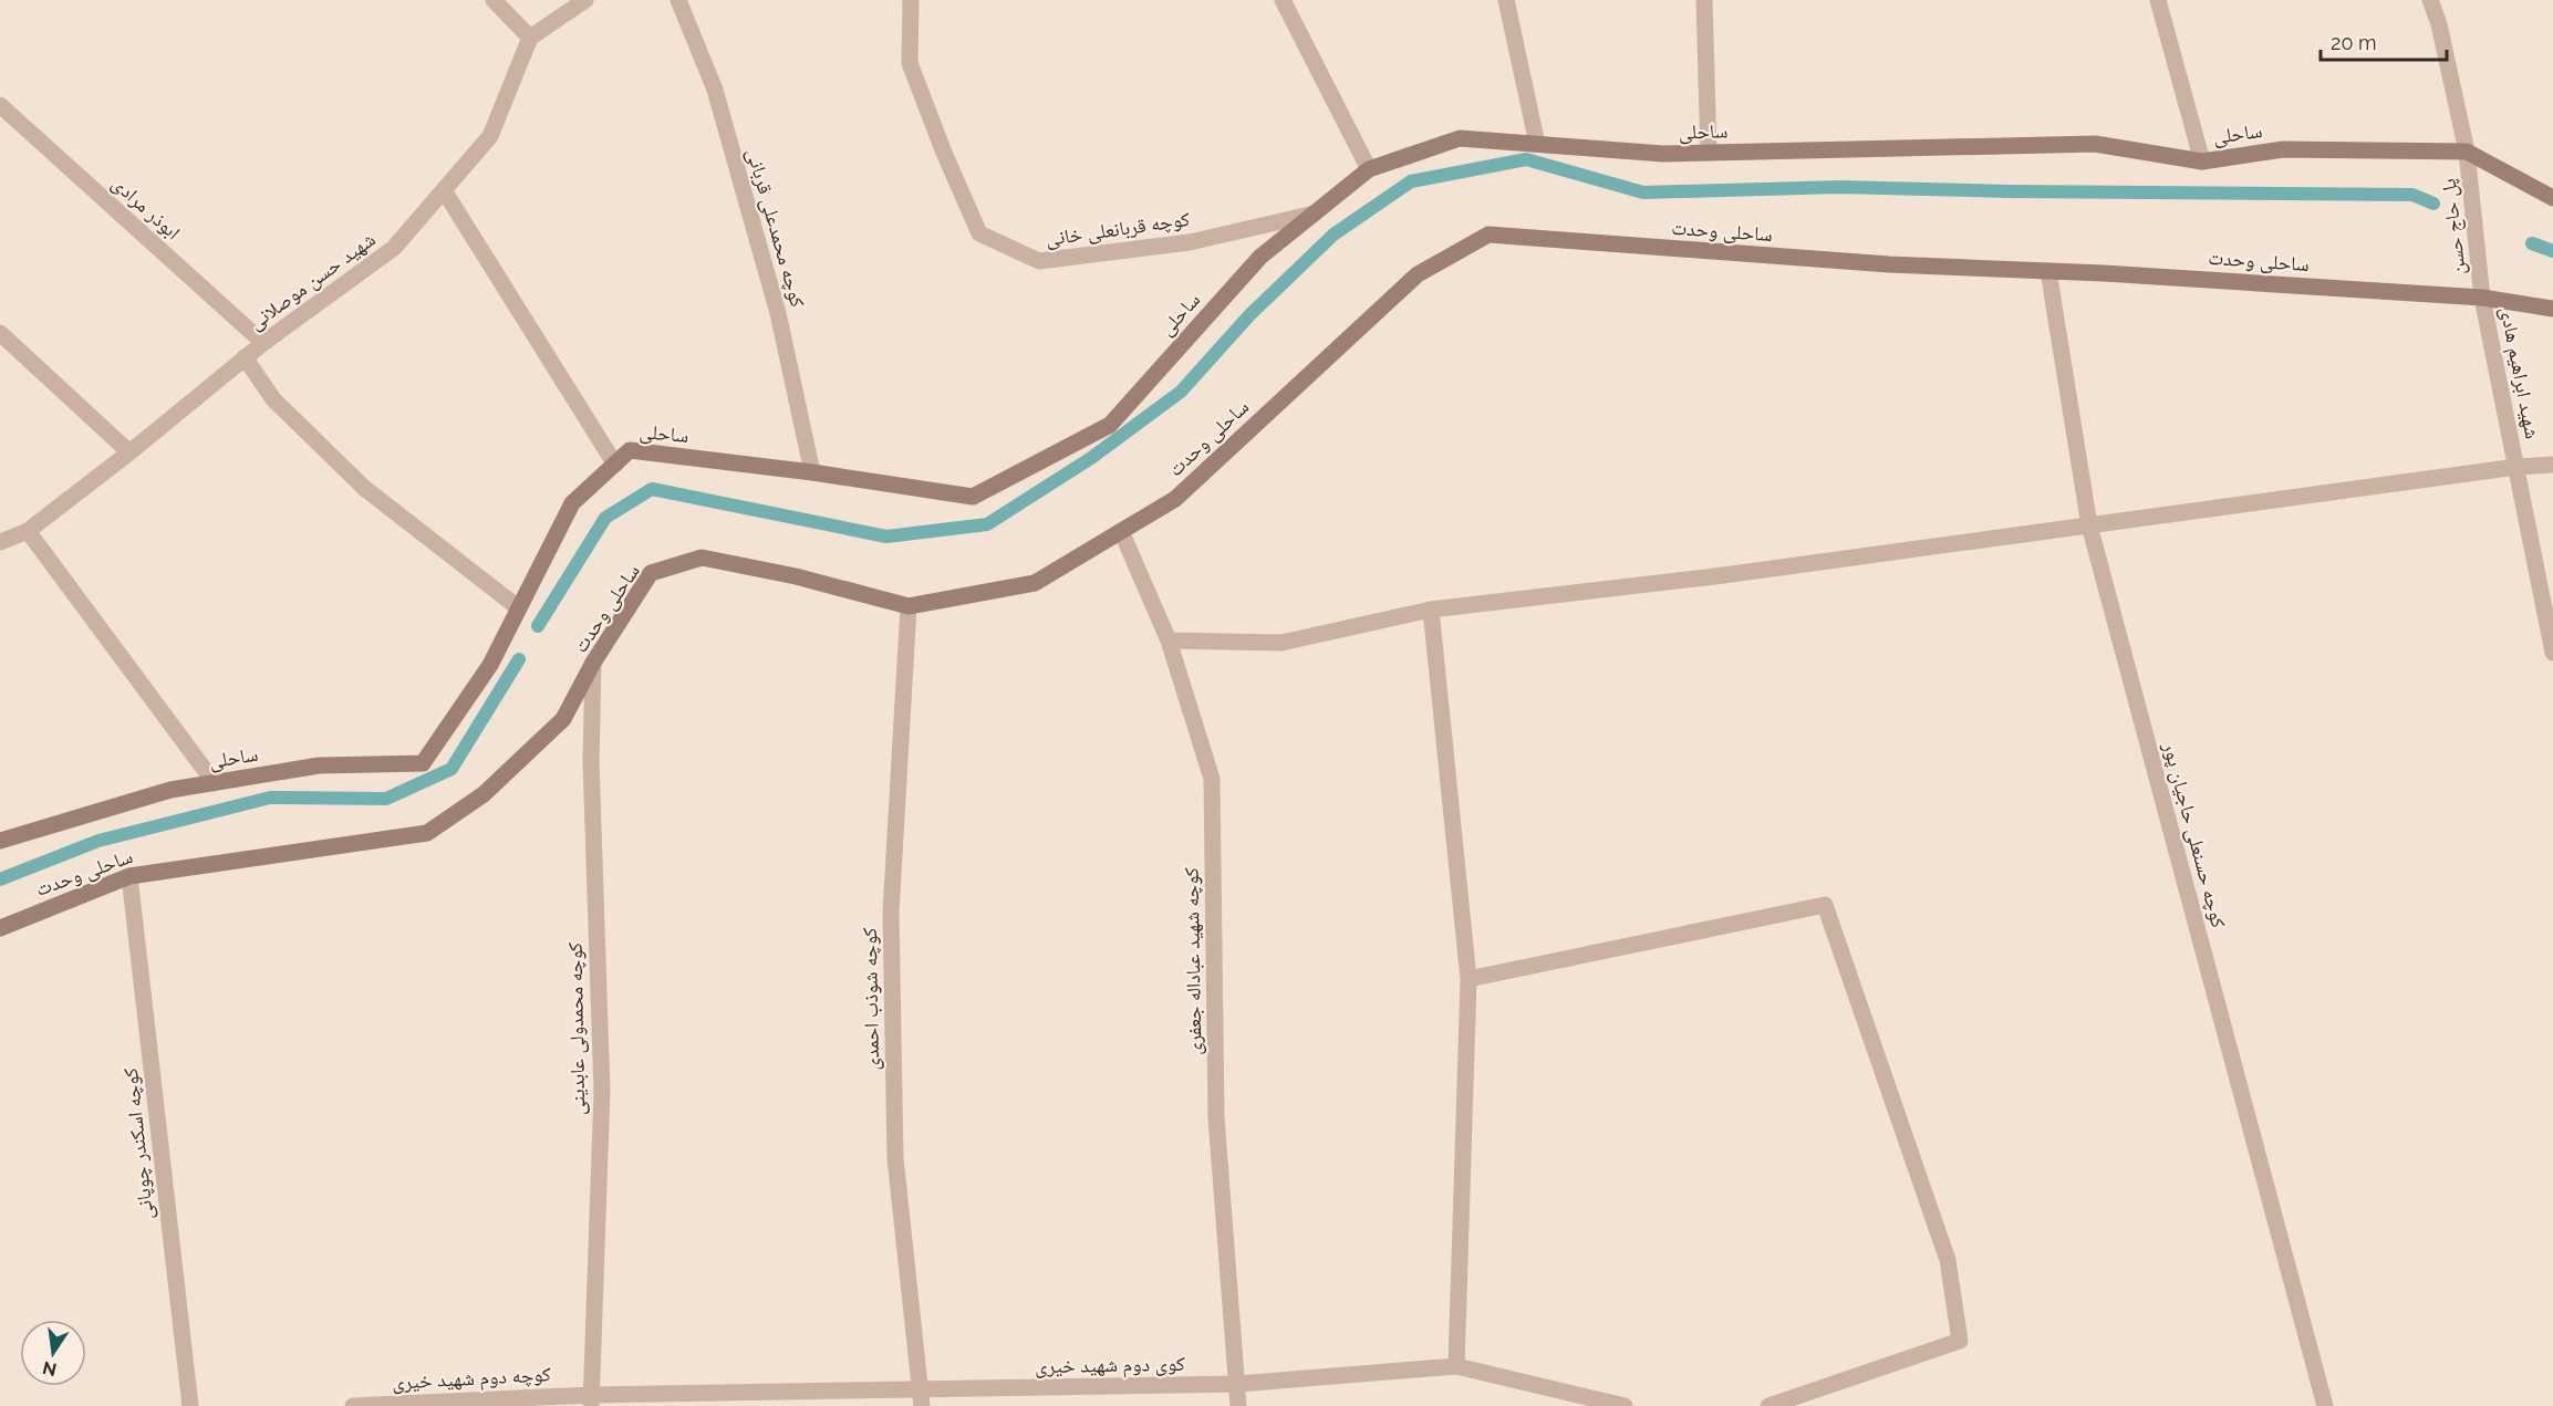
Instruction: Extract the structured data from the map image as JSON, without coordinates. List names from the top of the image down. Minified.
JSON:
{"streets":{"street":["ساحلی","ابوذر مرادی","پل حاج حسن","کوچه محمدعلی قربانی","کوچه قربانعلی خانی","ساحلی وحدت","شهید حسن موصلانی","شهید ابراهیم هادی","کوچه حسنعلی حاجیان پور","کوچه شهید عباداله جعفری","کوچه شوذب احمدی","کوچه محمدولی عابدینی","کوچه اسکندر چوپانی","کوی دوم شهید خیری","کوچه دوم شهید خیری"]},"crossings":[["ساحلی","پل حاج حسن"],["ساحلی","کوچه محمدعلی قربانی"],["ساحلی","کوچه قربانعلی خانی"],["ابوذر مرادی","شهید حسن موصلانی"],["پل حاج حسن","ساحلی وحدت"],["پل حاج حسن","شهید ابراهیم هادی"],["ساحلی وحدت","شهید ابراهیم هادی"],["ساحلی وحدت","کوچه حسنعلی حاجیان پور"],["ساحلی وحدت","کوچه شهید عباداله جعفری"],["ساحلی وحدت","کوچه شوذب احمدی"],["ساحلی وحدت","کوچه محمدولی عابدینی"],["ساحلی وحدت","کوچه اسکندر چوپانی"],["کوچه شهید عباداله جعفری","کوی دوم شهید خیری"],["کوچه شوذب احمدی","کوی دوم شهید خیری"],["کوچه محمدولی عابدینی","کوی دوم شهید خیری"],["کوچه محمدولی عابدینی","کوچه دوم شهید خیری"],["کوی دوم شهید خیری","کوچه دوم شهید خیری"]],"scale_bar":"20 m","north":"bottom"}
